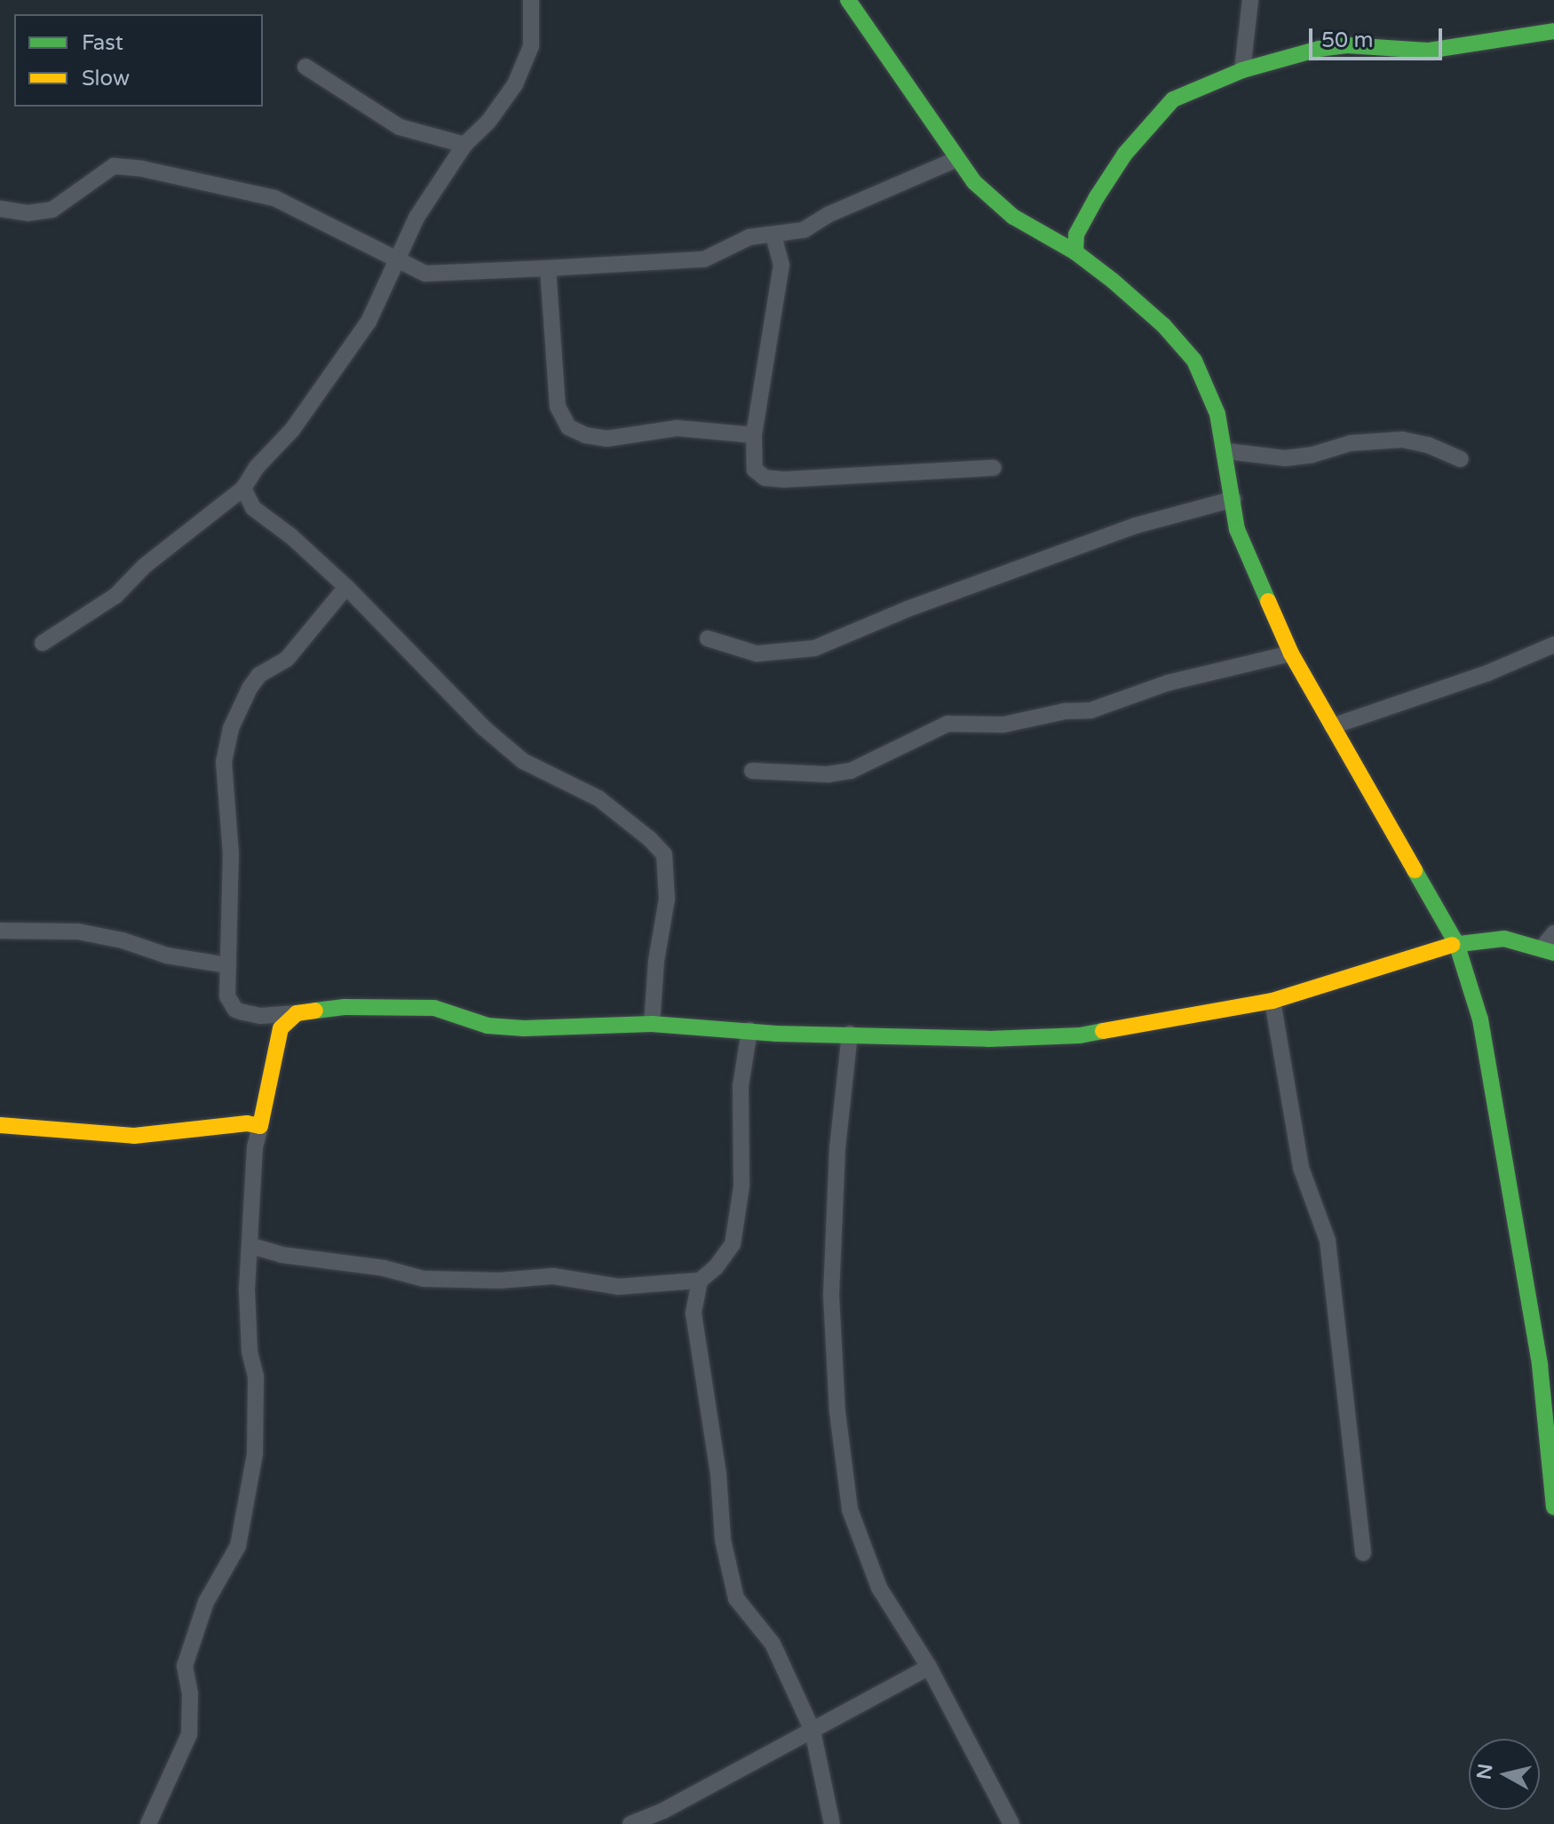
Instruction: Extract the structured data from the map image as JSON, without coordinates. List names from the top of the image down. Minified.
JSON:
{"legend":["Fast","Slow"],"scale_bar":"50 m","north":"left"}
